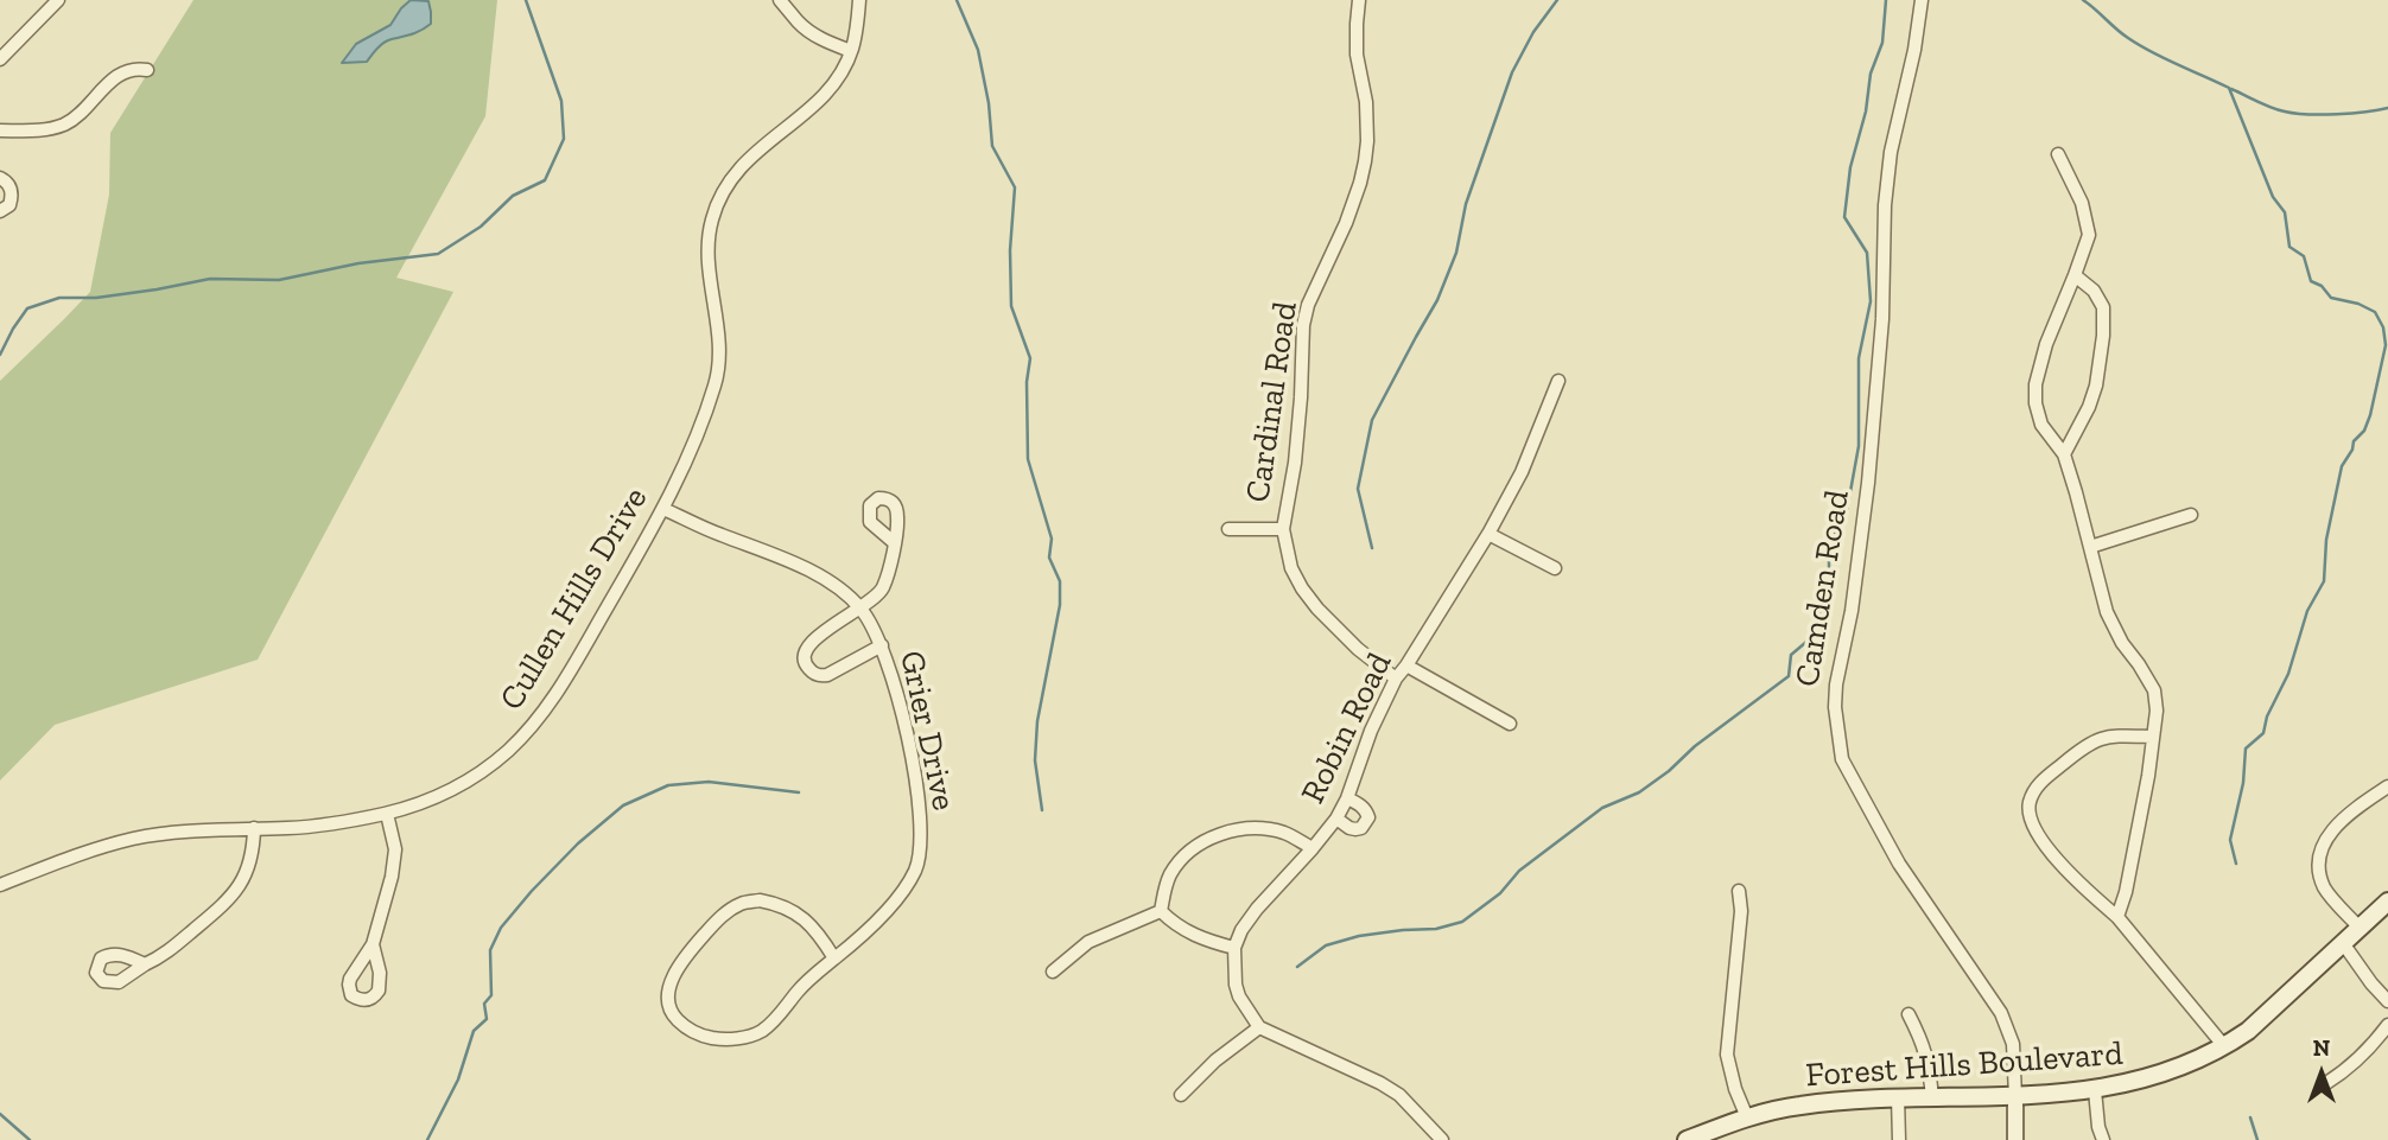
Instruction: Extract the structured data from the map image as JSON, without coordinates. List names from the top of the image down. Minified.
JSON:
{"streets":{"main road":["Forest Hills Boulevard"],"street":["Cardinal Road","Camden Road","Cullen Hills Drive","Robin Road","Grier Drive"]},"crossings":[["Cardinal Road","Robin Road"],["Camden Road","Forest Hills Boulevard"],["Cullen Hills Drive","Grier Drive"]],"north":"top"}
